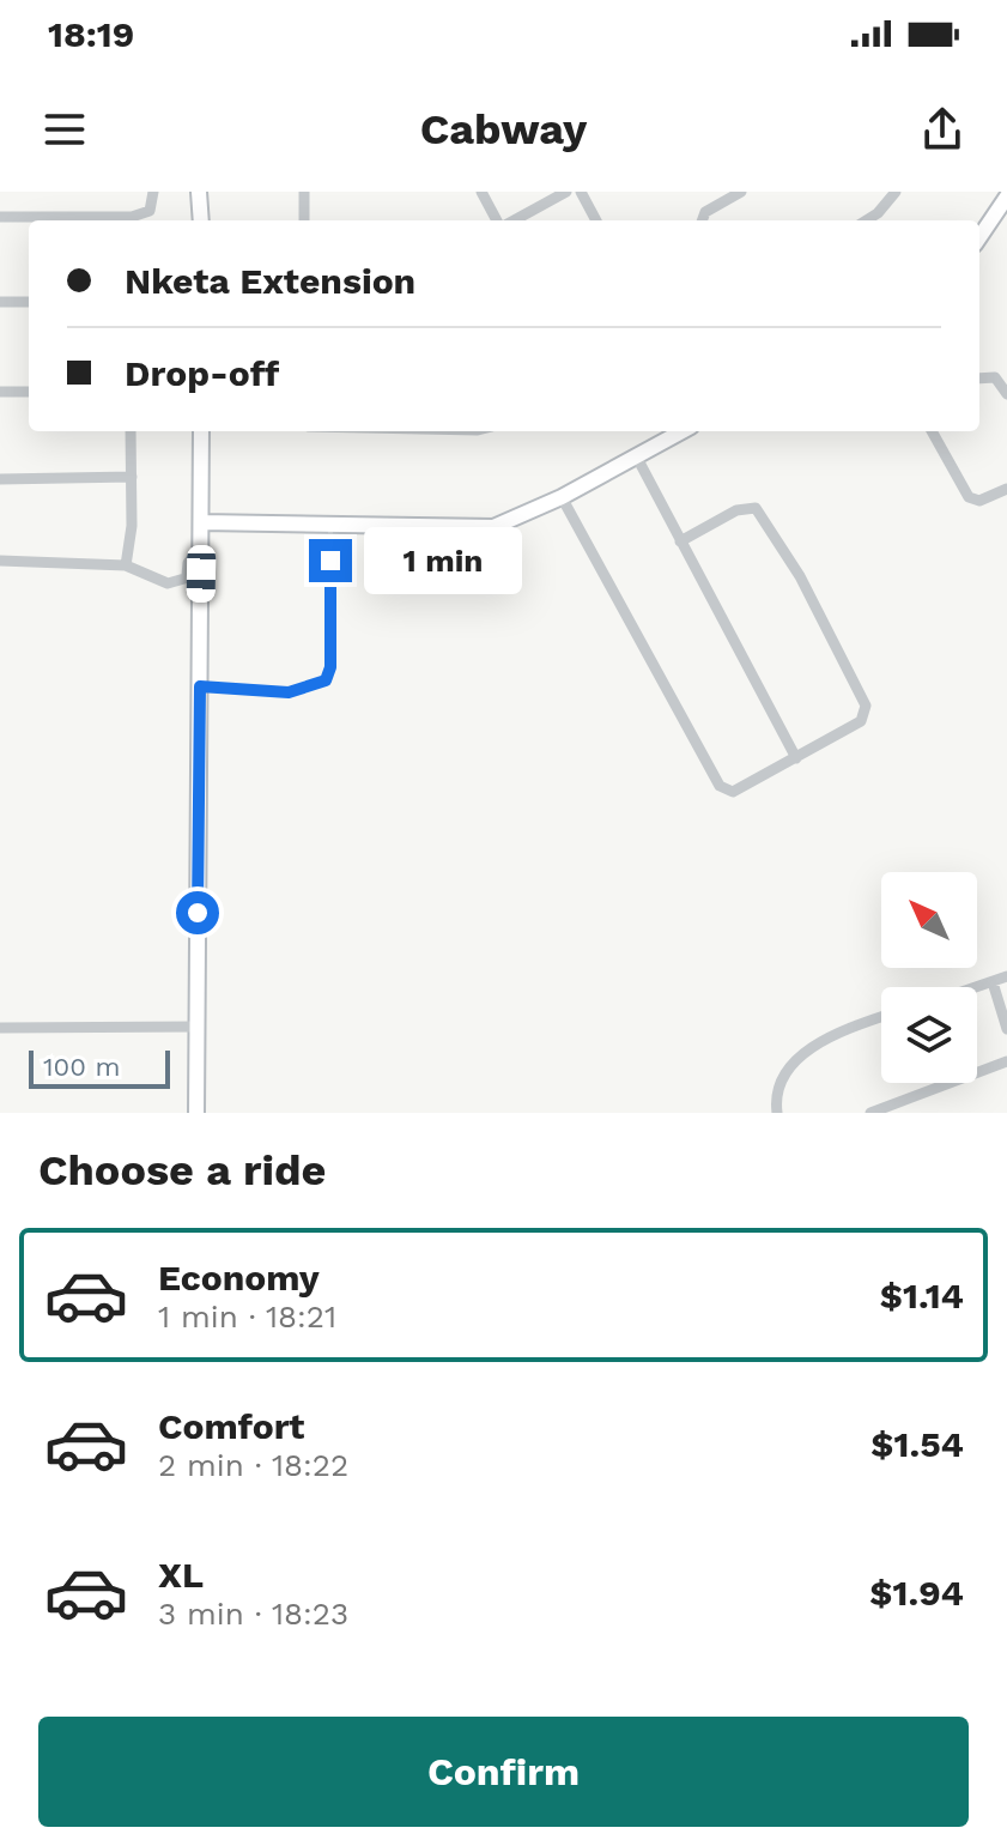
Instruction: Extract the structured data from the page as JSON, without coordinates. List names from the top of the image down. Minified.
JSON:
{"scale_bar":"100 m","north":"top left","page":{"status":"18:19","header":"Cabway","banner":["Nketa Extension","Drop-off"],"bubble":"1 min","scale":"100 m","heading":"Choose a ride","list":[{"name":"Economy","note":"1 min · 18:21","value":"$1.14"},{"name":"Comfort","note":"2 min · 18:22","value":"$1.54"},{"name":"XL","note":"3 min · 18:23","value":"$1.94"}],"buttons":"Confirm"}}
